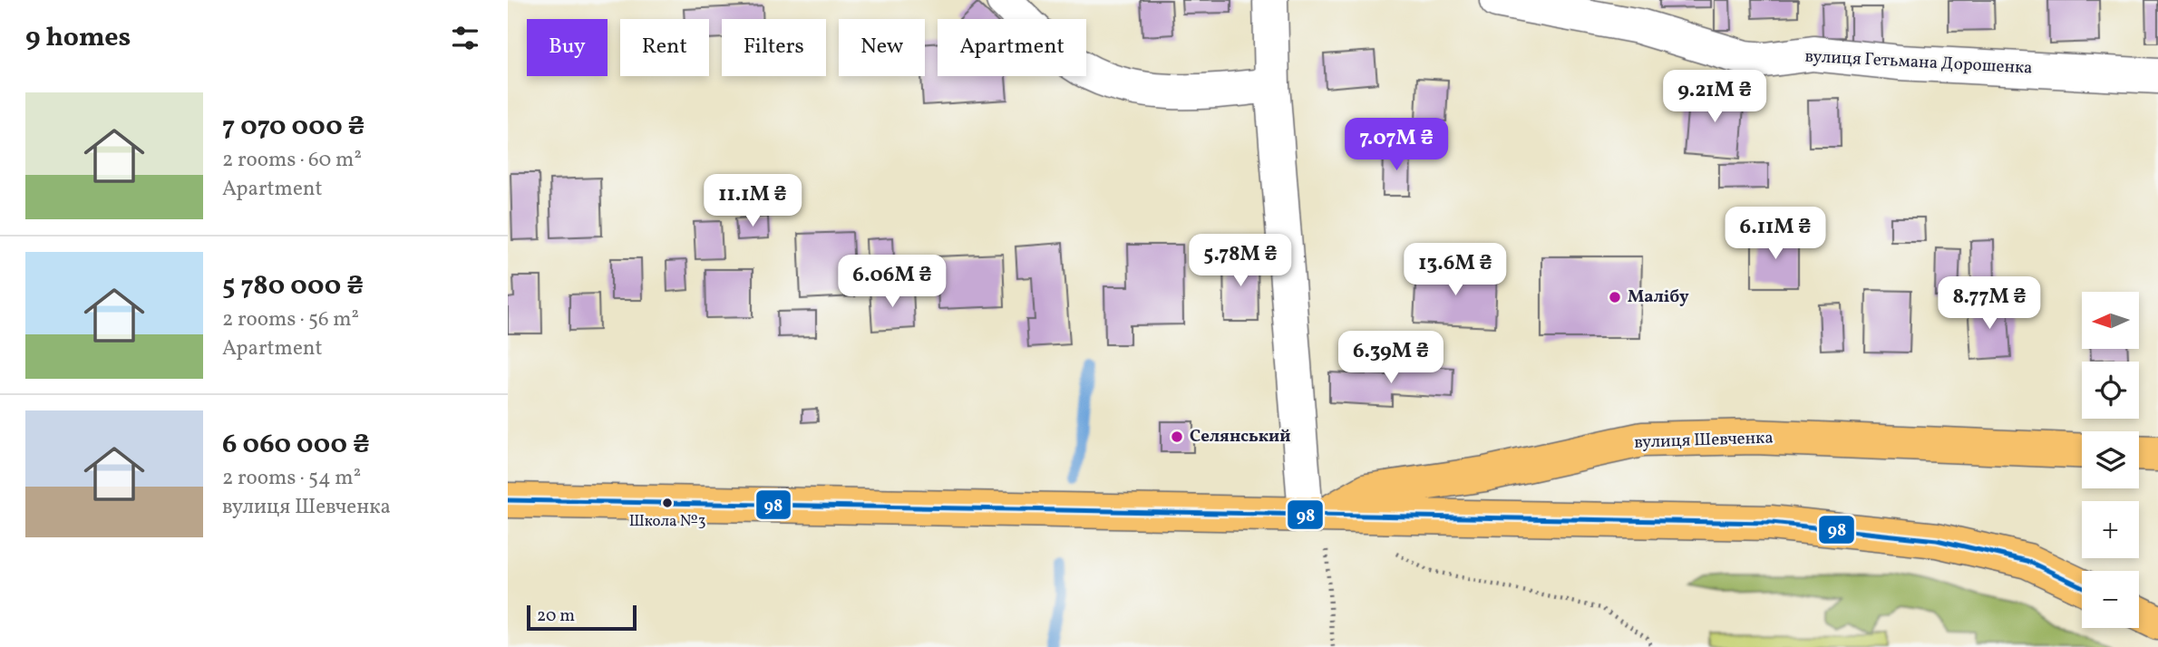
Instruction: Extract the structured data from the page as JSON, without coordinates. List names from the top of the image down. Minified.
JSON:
{"streets":{"main road":["вулиця Шевченка"],"street":["вулиця Гетьмана Дорошенка"]},"places":["Малібу","Селянський","Школа №3"],"lines":["transit line 98"],"scale_bar":"20 m","north":"left","page":{"heading":"9 homes","chip":["Buy","Rent","Filters","New","Apartment"],"price":["9.21M ₴","7.07M ₴","11.1M ₴","6.11M ₴","5.78M ₴","13.6M ₴","6.06M ₴","8.77M ₴","6.39M ₴"],"list":[{"name":"7 070 000 ₴","note":"2 rooms · 60 m² · Apartment"},{"name":"5 780 000 ₴","note":"2 rooms · 56 m² · Apartment"},{"name":"6 060 000 ₴","note":"2 rooms · 54 m² · вулиця Шевченка"}],"map_buttons":["+","−"],"scale":"20 m"}}
